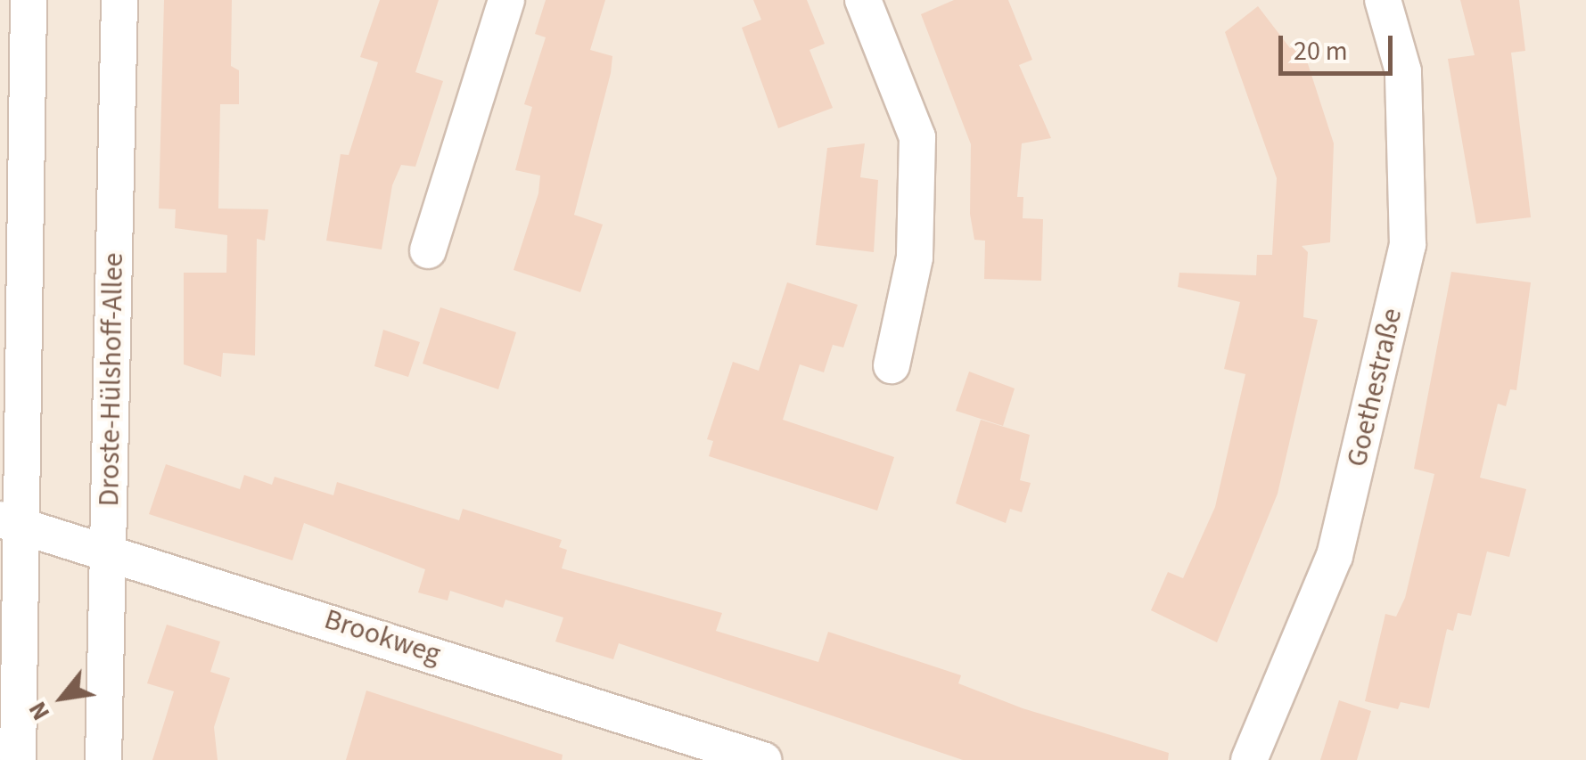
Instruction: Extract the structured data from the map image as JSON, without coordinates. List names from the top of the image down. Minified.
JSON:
{"streets":{"street":["Droste-Hülshoff-Allee","Goethestraße","Brookweg"]},"crossings":[["Droste-Hülshoff-Allee","Brookweg"]],"scale_bar":"20 m","north":"bottom left"}
